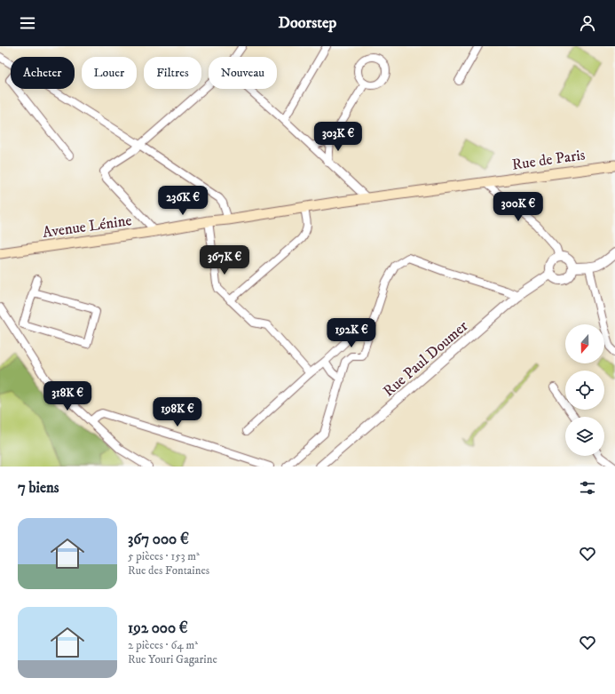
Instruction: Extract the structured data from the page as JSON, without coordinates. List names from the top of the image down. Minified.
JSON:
{"streets":{"main road":["Rue de Paris","Avenue Lénine"],"street":["Rue Paul Doumer"]},"crossings":[["Rue de Paris","Avenue Lénine"]],"north":"bottom","page":{"header":"Doorstep","chip":["Acheter","Louer","Filtres","Nouveau"],"price":["303K €","236K €","300K €","367K €","192K €","318K €","198K €"],"heading":"7 biens","list":[{"name":"367 000 €","note":"5 pièces · 153 m² · Rue des Fontaines"},{"name":"192 000 €","note":"2 pièces · 64 m² · Rue Youri Gagarine"}]}}
